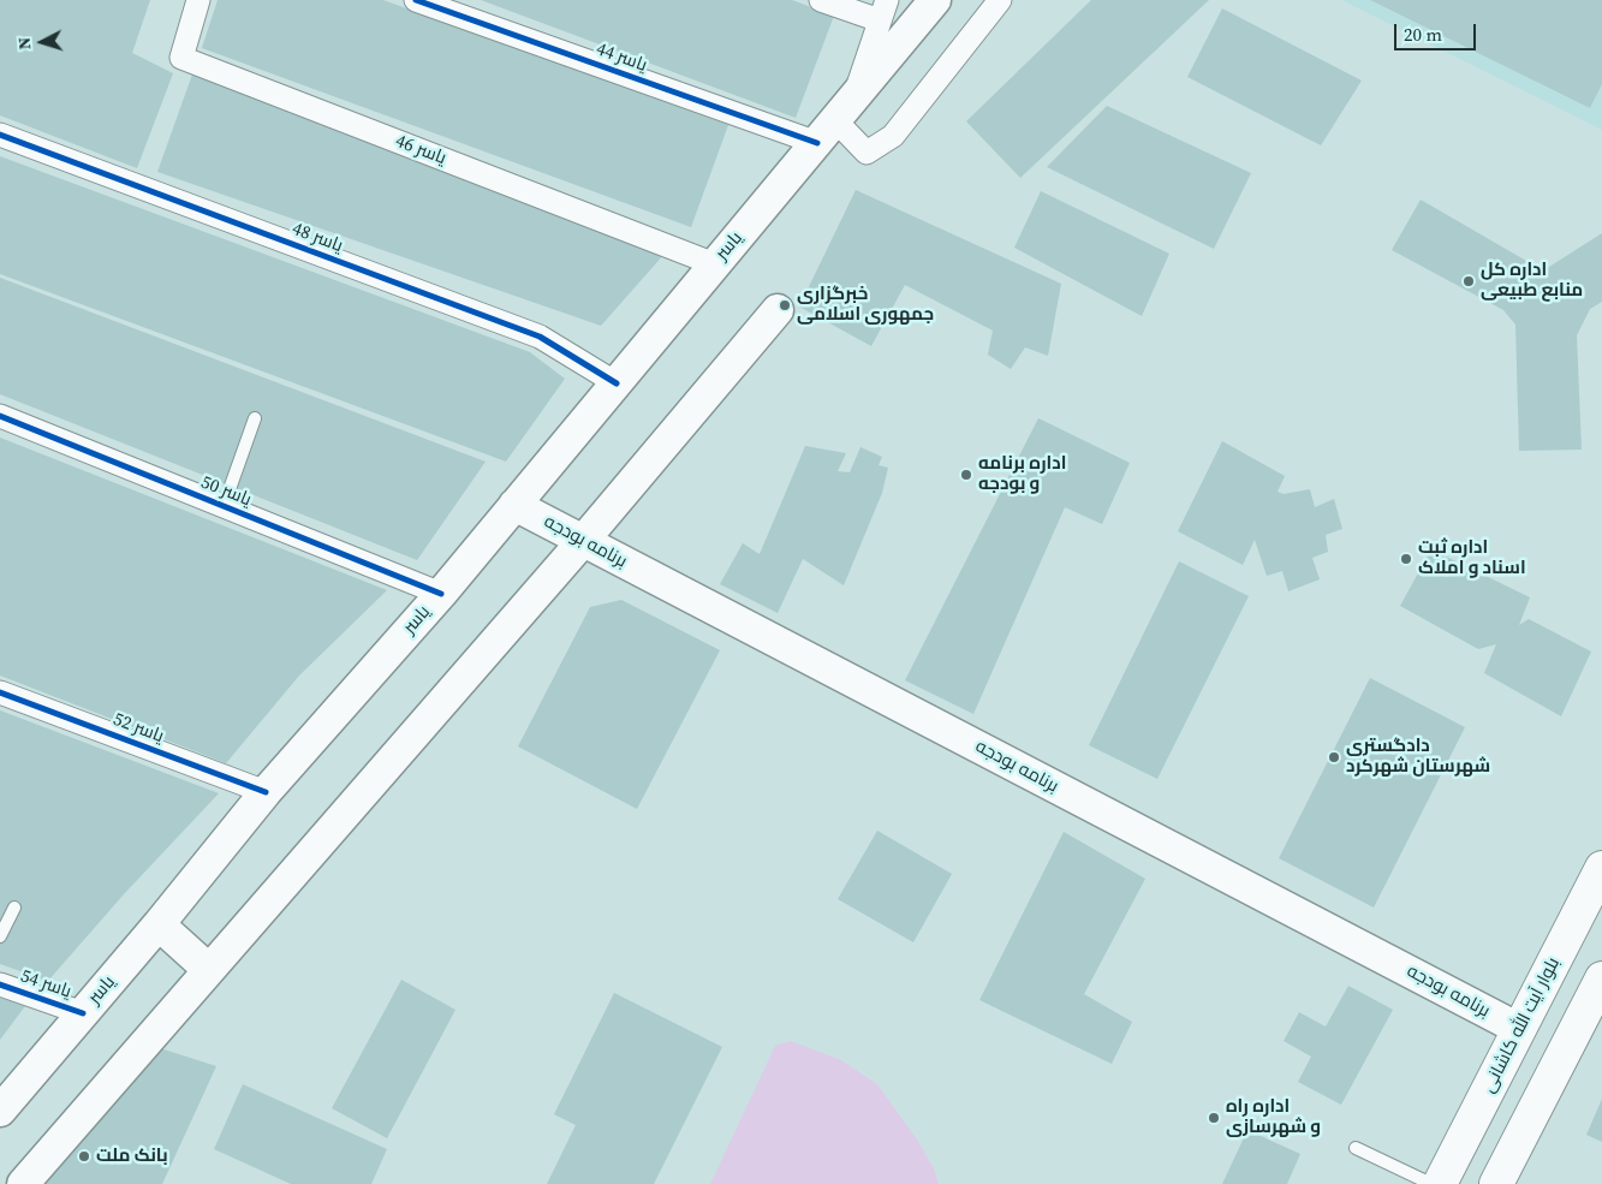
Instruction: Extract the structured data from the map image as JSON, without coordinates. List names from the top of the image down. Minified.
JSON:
{"streets":{"main road":["یاسر","برنامه بودجه","بلوار آیت الله کاشانی"],"street":["یاسر 44","یاسر 46","یاسر 48","یاسر 50","یاسر 52","یاسر 54"]},"crossings":[["یاسر 44","یاسر"],["یاسر 46","یاسر"],["یاسر 48","یاسر"],["یاسر","یاسر 50"],["یاسر","برنامه بودجه"],["یاسر","یاسر 52"],["یاسر","یاسر 54"],["برنامه بودجه","بلوار آیت الله کاشانی"]],"places":["اداره کل منابع طبیعی","خبرگزاری جمهوری اسلامی","اداره برنامه و بودجه","اداره ثبت اسناد و املاک","دادگستری شهرستان شهرکرد","اداره راه و شهرسازی","بانک ملت"],"scale_bar":"20 m","north":"left"}
